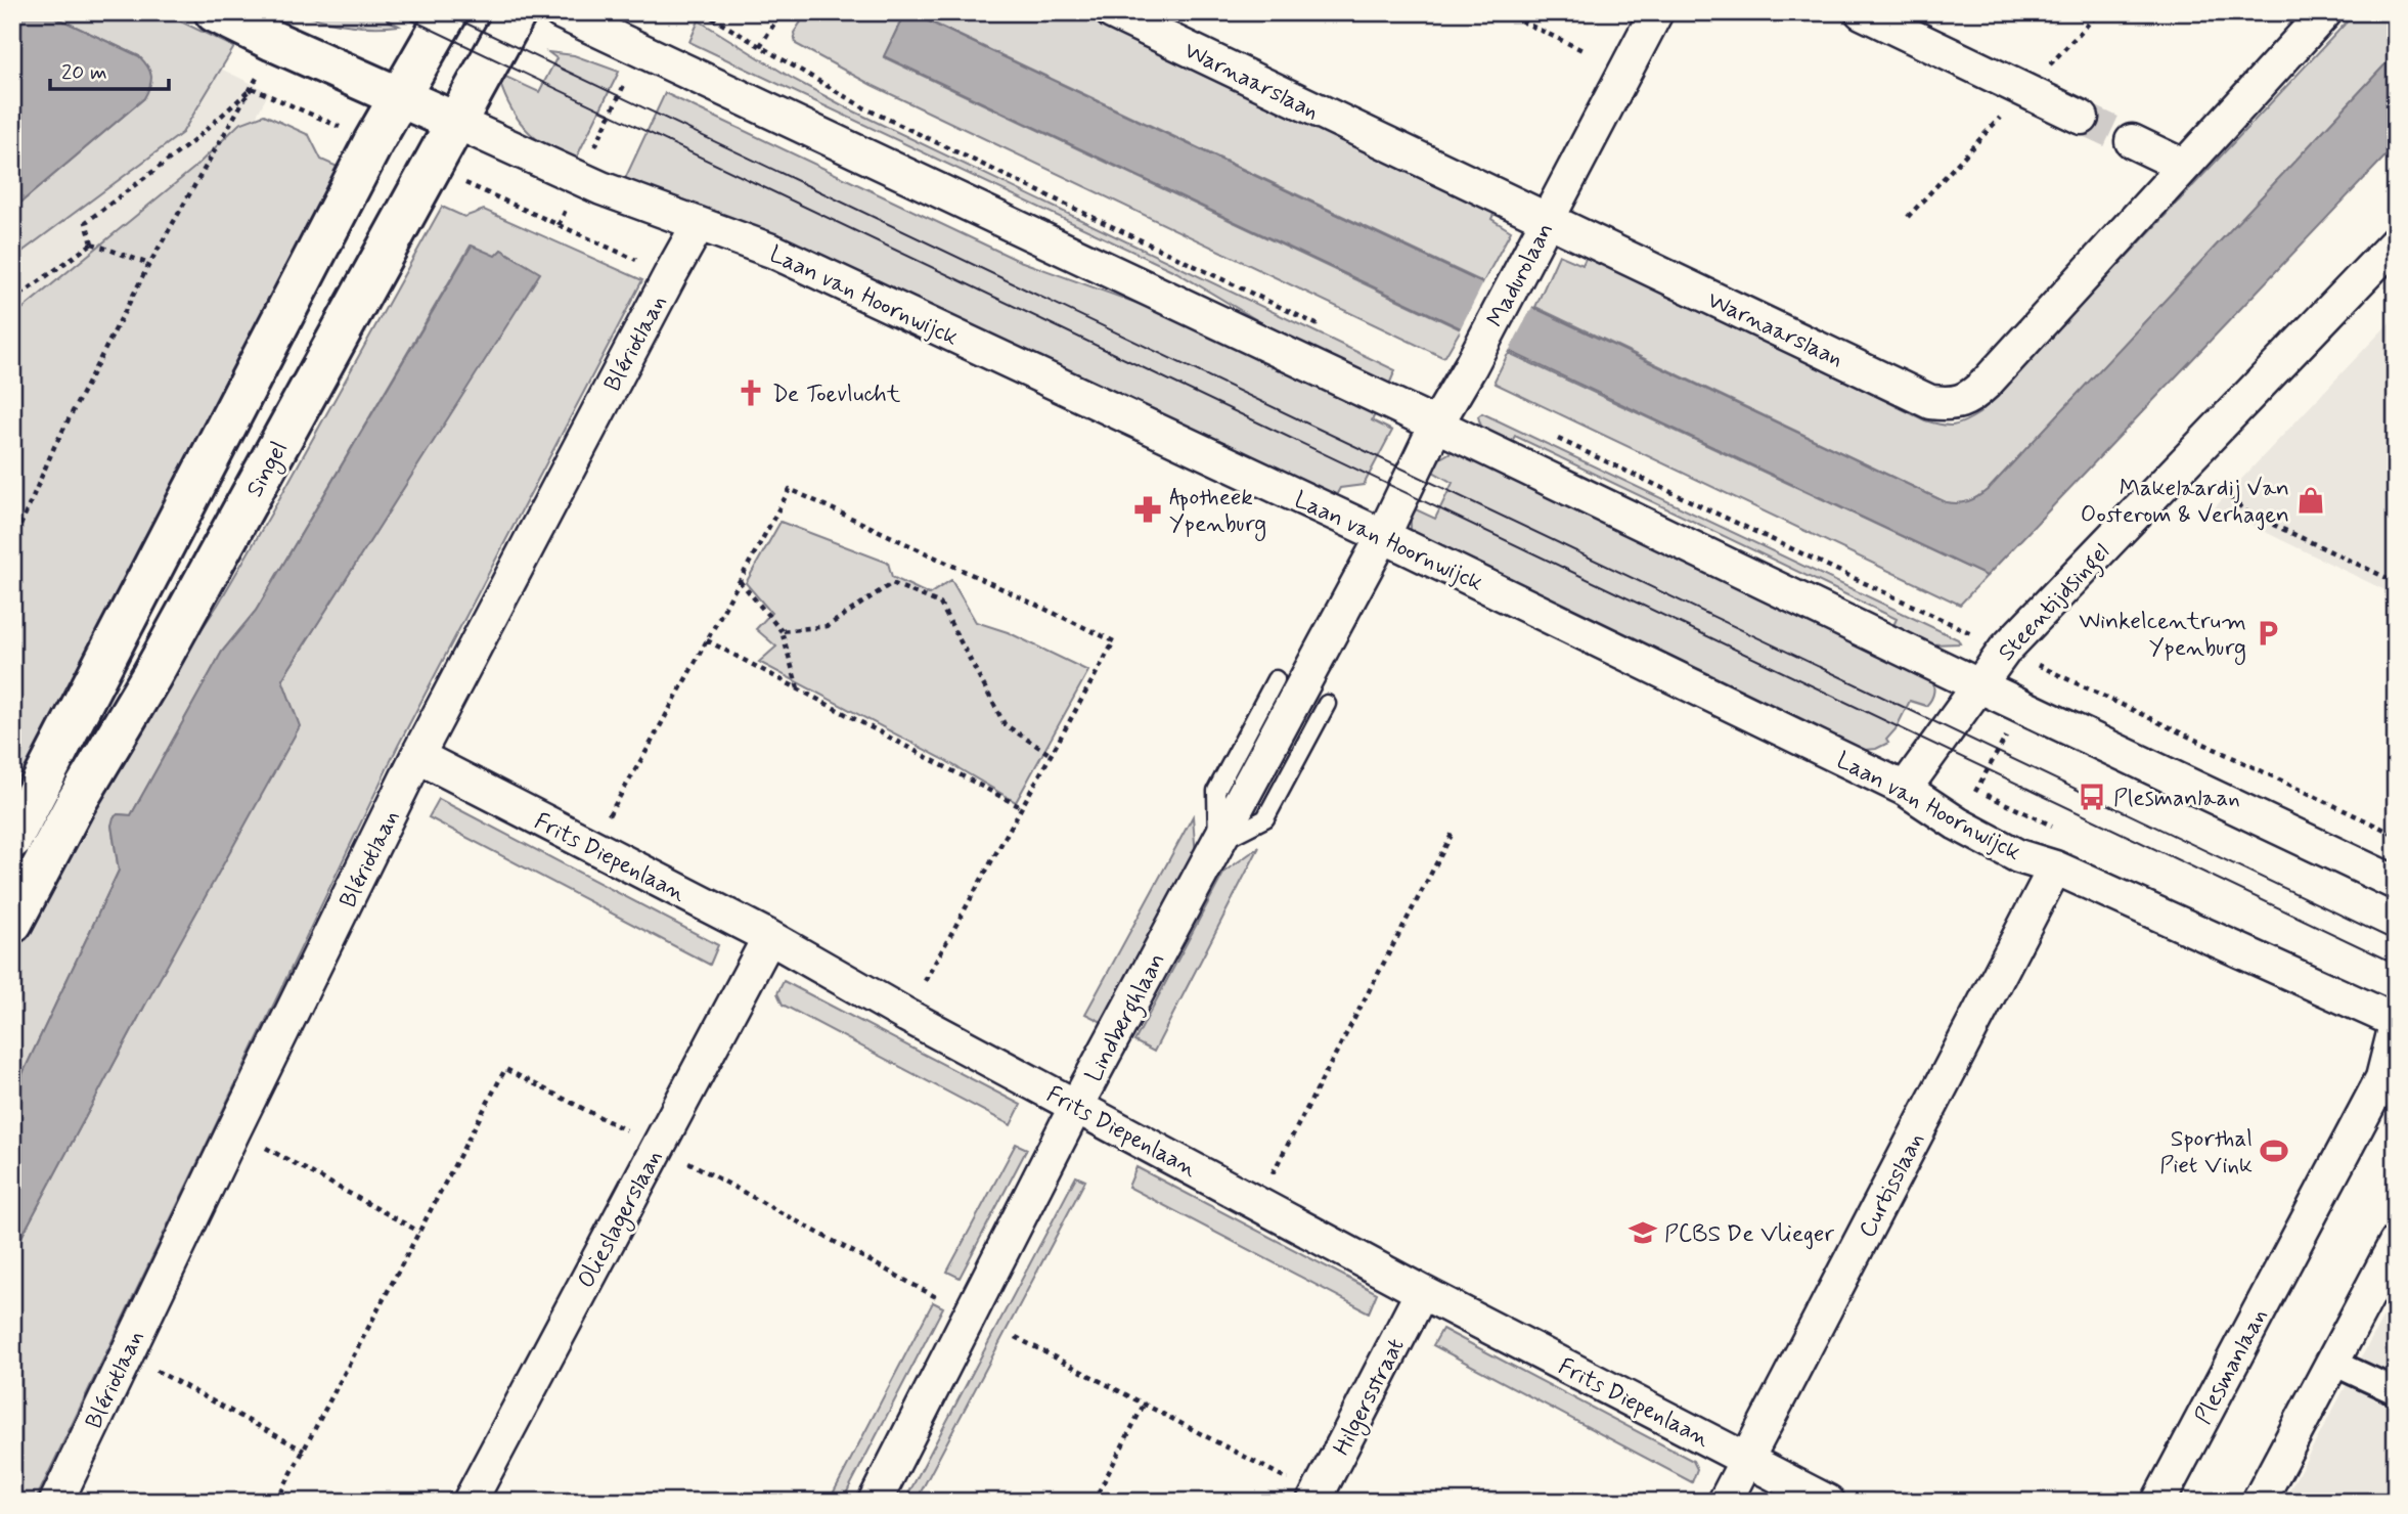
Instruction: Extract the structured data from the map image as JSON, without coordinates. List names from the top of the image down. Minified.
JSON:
{"streets":{"main road":["Laan van Hoornwijck","Singel"],"street":["Warnaarslaan","Madurolaan","Blériotlaan","Steentijdsingel","Frits Diepenlaan","Lindberghlaan","Curtisslaan","Olieslagerslaan","Plesmanlaan","Hilgersstraat"]},"crossings":[["Warnaarslaan","Madurolaan"],["Madurolaan","Laan van Hoornwijck"],["Madurolaan","Lindberghlaan"],["Laan van Hoornwijck","Blériotlaan"],["Laan van Hoornwijck","Singel"],["Laan van Hoornwijck","Steentijdsingel"],["Laan van Hoornwijck","Lindberghlaan"],["Laan van Hoornwijck","Curtisslaan"],["Laan van Hoornwijck","Plesmanlaan"],["Blériotlaan","Frits Diepenlaan"],["Frits Diepenlaan","Lindberghlaan"],["Frits Diepenlaan","Curtisslaan"],["Frits Diepenlaan","Olieslagerslaan"],["Frits Diepenlaan","Hilgersstraat"]],"places":{"church":["De Toevlucht"],"shop":["Makelaardij Van Oosterom & Verhagen"],"pharmacy":["Apotheek Ypenburg"],"parking":["Winkelcentrum Ypenburg"],"bus stop":["Plesmanlaan"],"sports":["Sporthal Piet Vink"],"school or university":["PCBS De Vlieger"]},"scale_bar":"20 m"}
